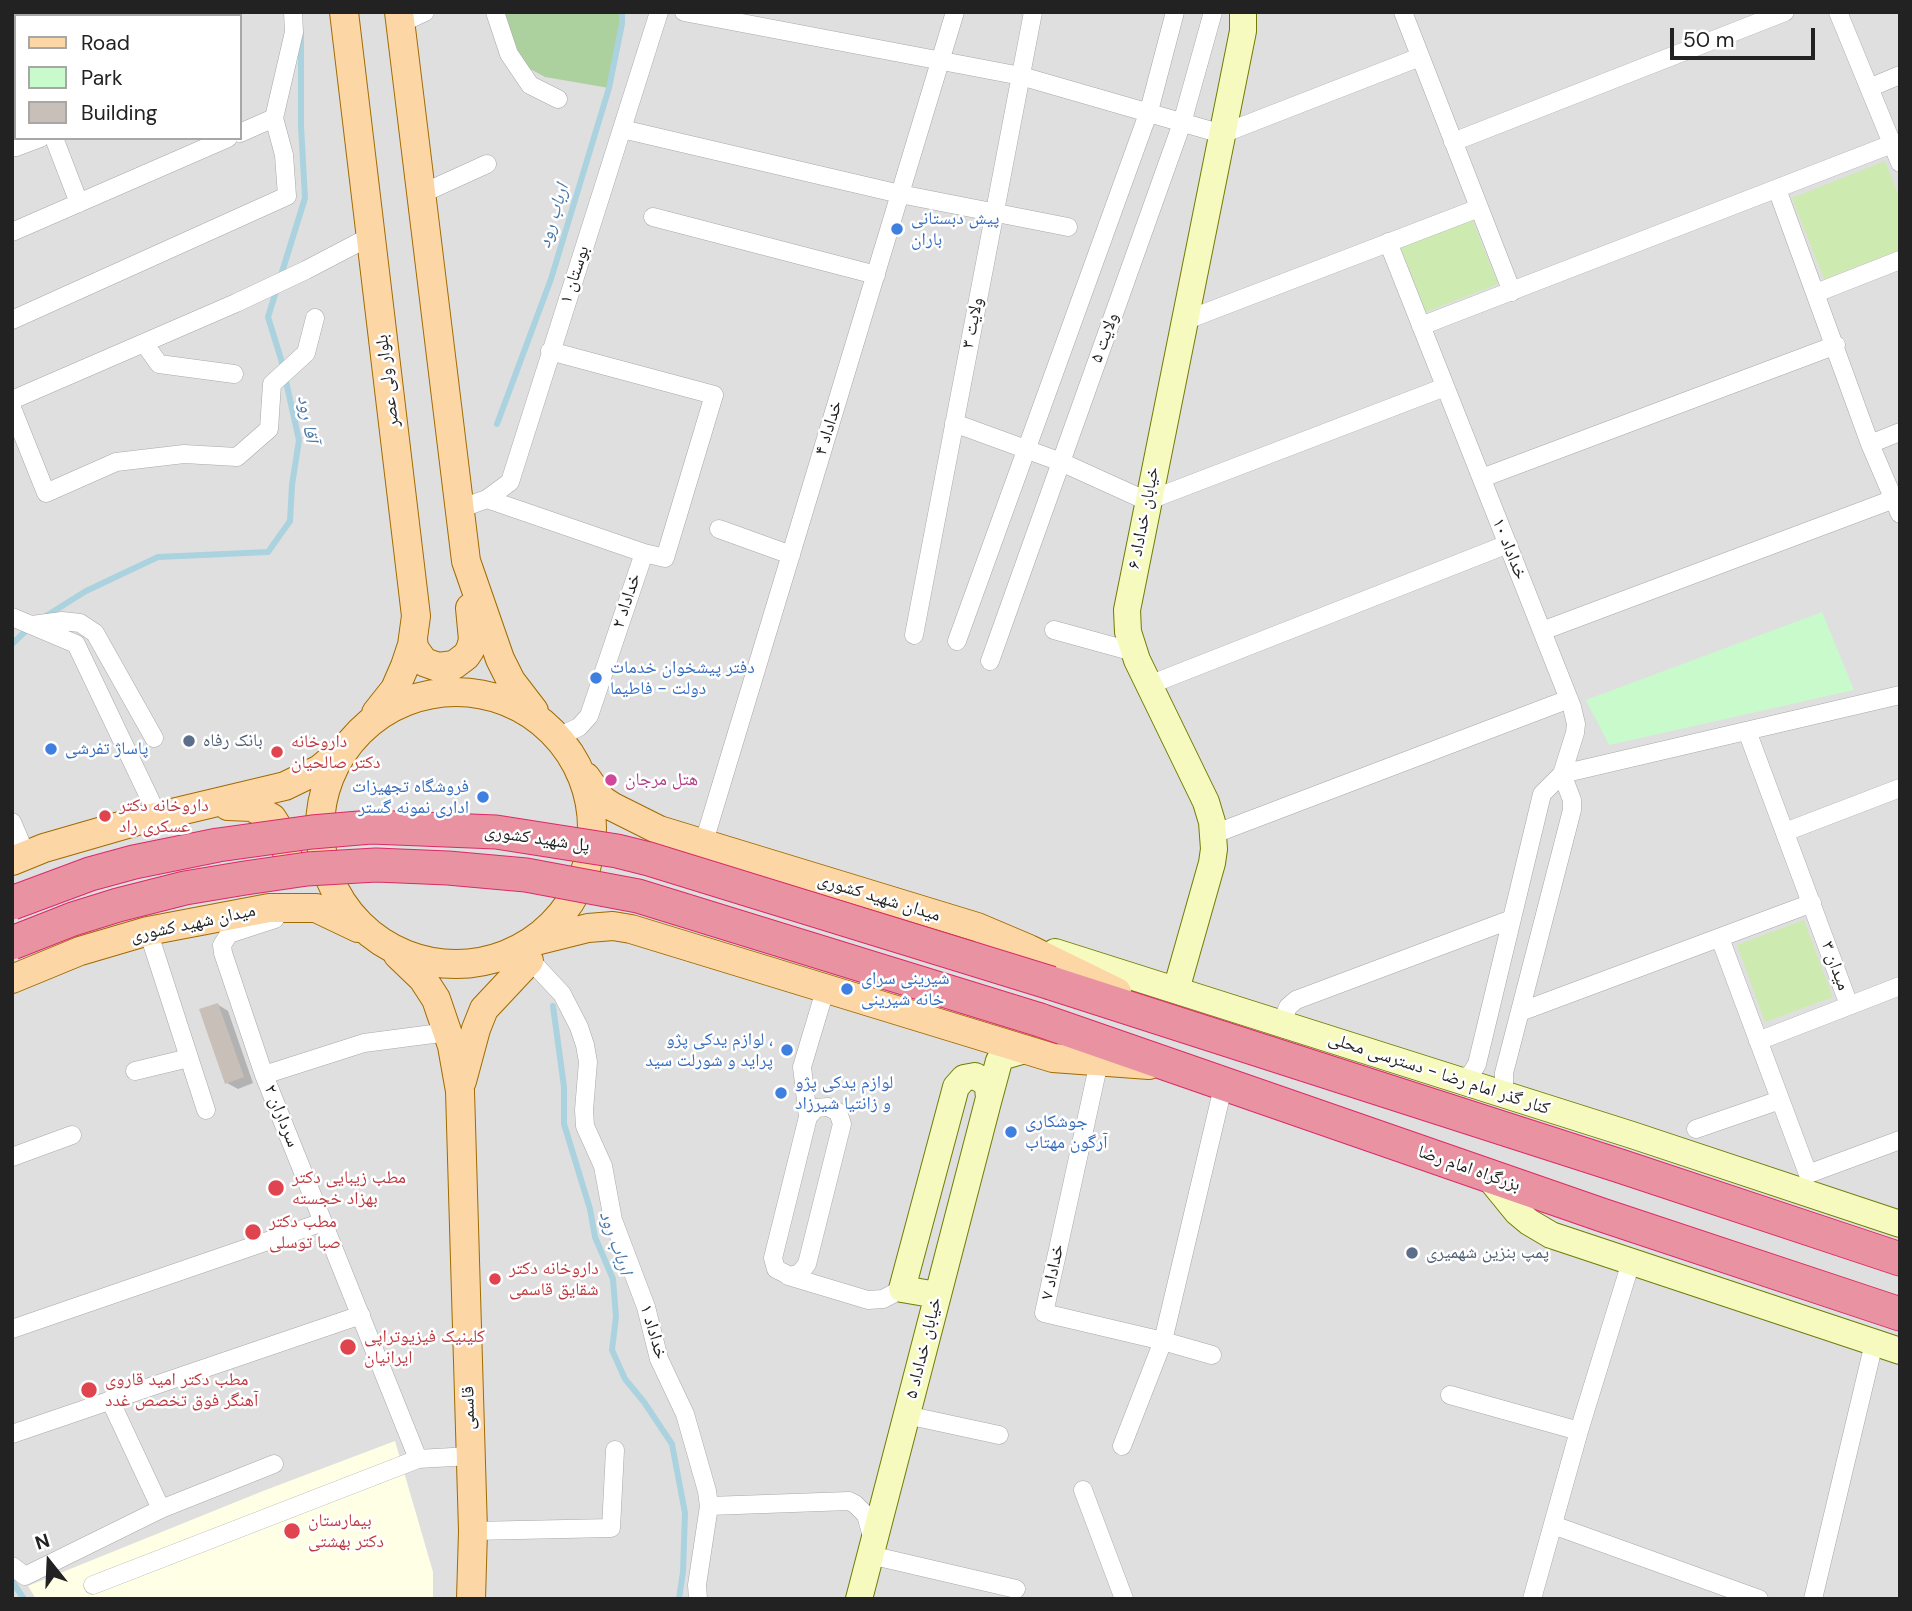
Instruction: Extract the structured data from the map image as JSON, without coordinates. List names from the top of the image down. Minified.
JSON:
{"streets":{"highway":["پل شهید کشوری","بزرگراه امام رضا"],"main road":["بلوار ولی عصر","خیابان خداداد ۶","میدان شهید کشوری","کنار گذر امام رضا - دسترسی محلی","خیابان خداداد ۵","قاسمی"],"street":["بوستان ۱","ولایت ۳","ولایت ۵","خداداد ۴","خداداد ۱۰","خداداد ۲","میدان ۳","سرداران ۲","خداداد ۷","خداداد ۱"]},"crossings":[["بوستان ۱","خداداد ۲"],["بلوار ولی عصر","میدان شهید کشوری"],["خداداد ۴","میدان شهید کشوری"],["خیابان خداداد ۶","کنار گذر امام رضا - دسترسی محلی"],["خداداد ۱۰","کنار گذر امام رضا - دسترسی محلی"],["خداداد ۲","میدان شهید کشوری"],["پل شهید کشوری","میدان شهید کشوری"],["میدان شهید کشوری","کنار گذر امام رضا - دسترسی محلی"],["میدان شهید کشوری","سرداران ۲"],["میدان شهید کشوری","بزرگراه امام رضا"],["میدان شهید کشوری","خداداد ۷"],["میدان شهید کشوری","خداداد ۱"],["میدان شهید کشوری","خیابان خداداد ۵"]],"water":["ارباب رود","آقا رود"],"places":["پیش دبستانی باران","دفتر پیشخوان خدمات دولت - فاطیما","بانک رفاه","پاساژ تفرشی","داروخانه دکتر صالحیان","هتل مرجان","فروشگاه تجهیزات اداری نمونه گستر","داروخانه دکتر عسکری راد","شیرینی سرای خانه شیرینی","لوازم یدکی پژو ، پراید و شورلت سید","لوازم یدکی پژو و زانتیا شیرزاد","جوشکاری آرگون مهتاب","مطب زیبایی دکتر بهزاد خجسته","مطب دکتر صبا توسلی","پمپ بنزین شهمیری","داروخانه دکتر شقایق قاسمی","کلینیک فیزیوتراپی ایرانیان","مطب دکتر اميد قاروی آهنگر فوق تخصص غدد","بیمارستان دکتر بهشتی"],"legend":["Road","Park","Building"],"scale_bar":"50 m","north":"top"}
